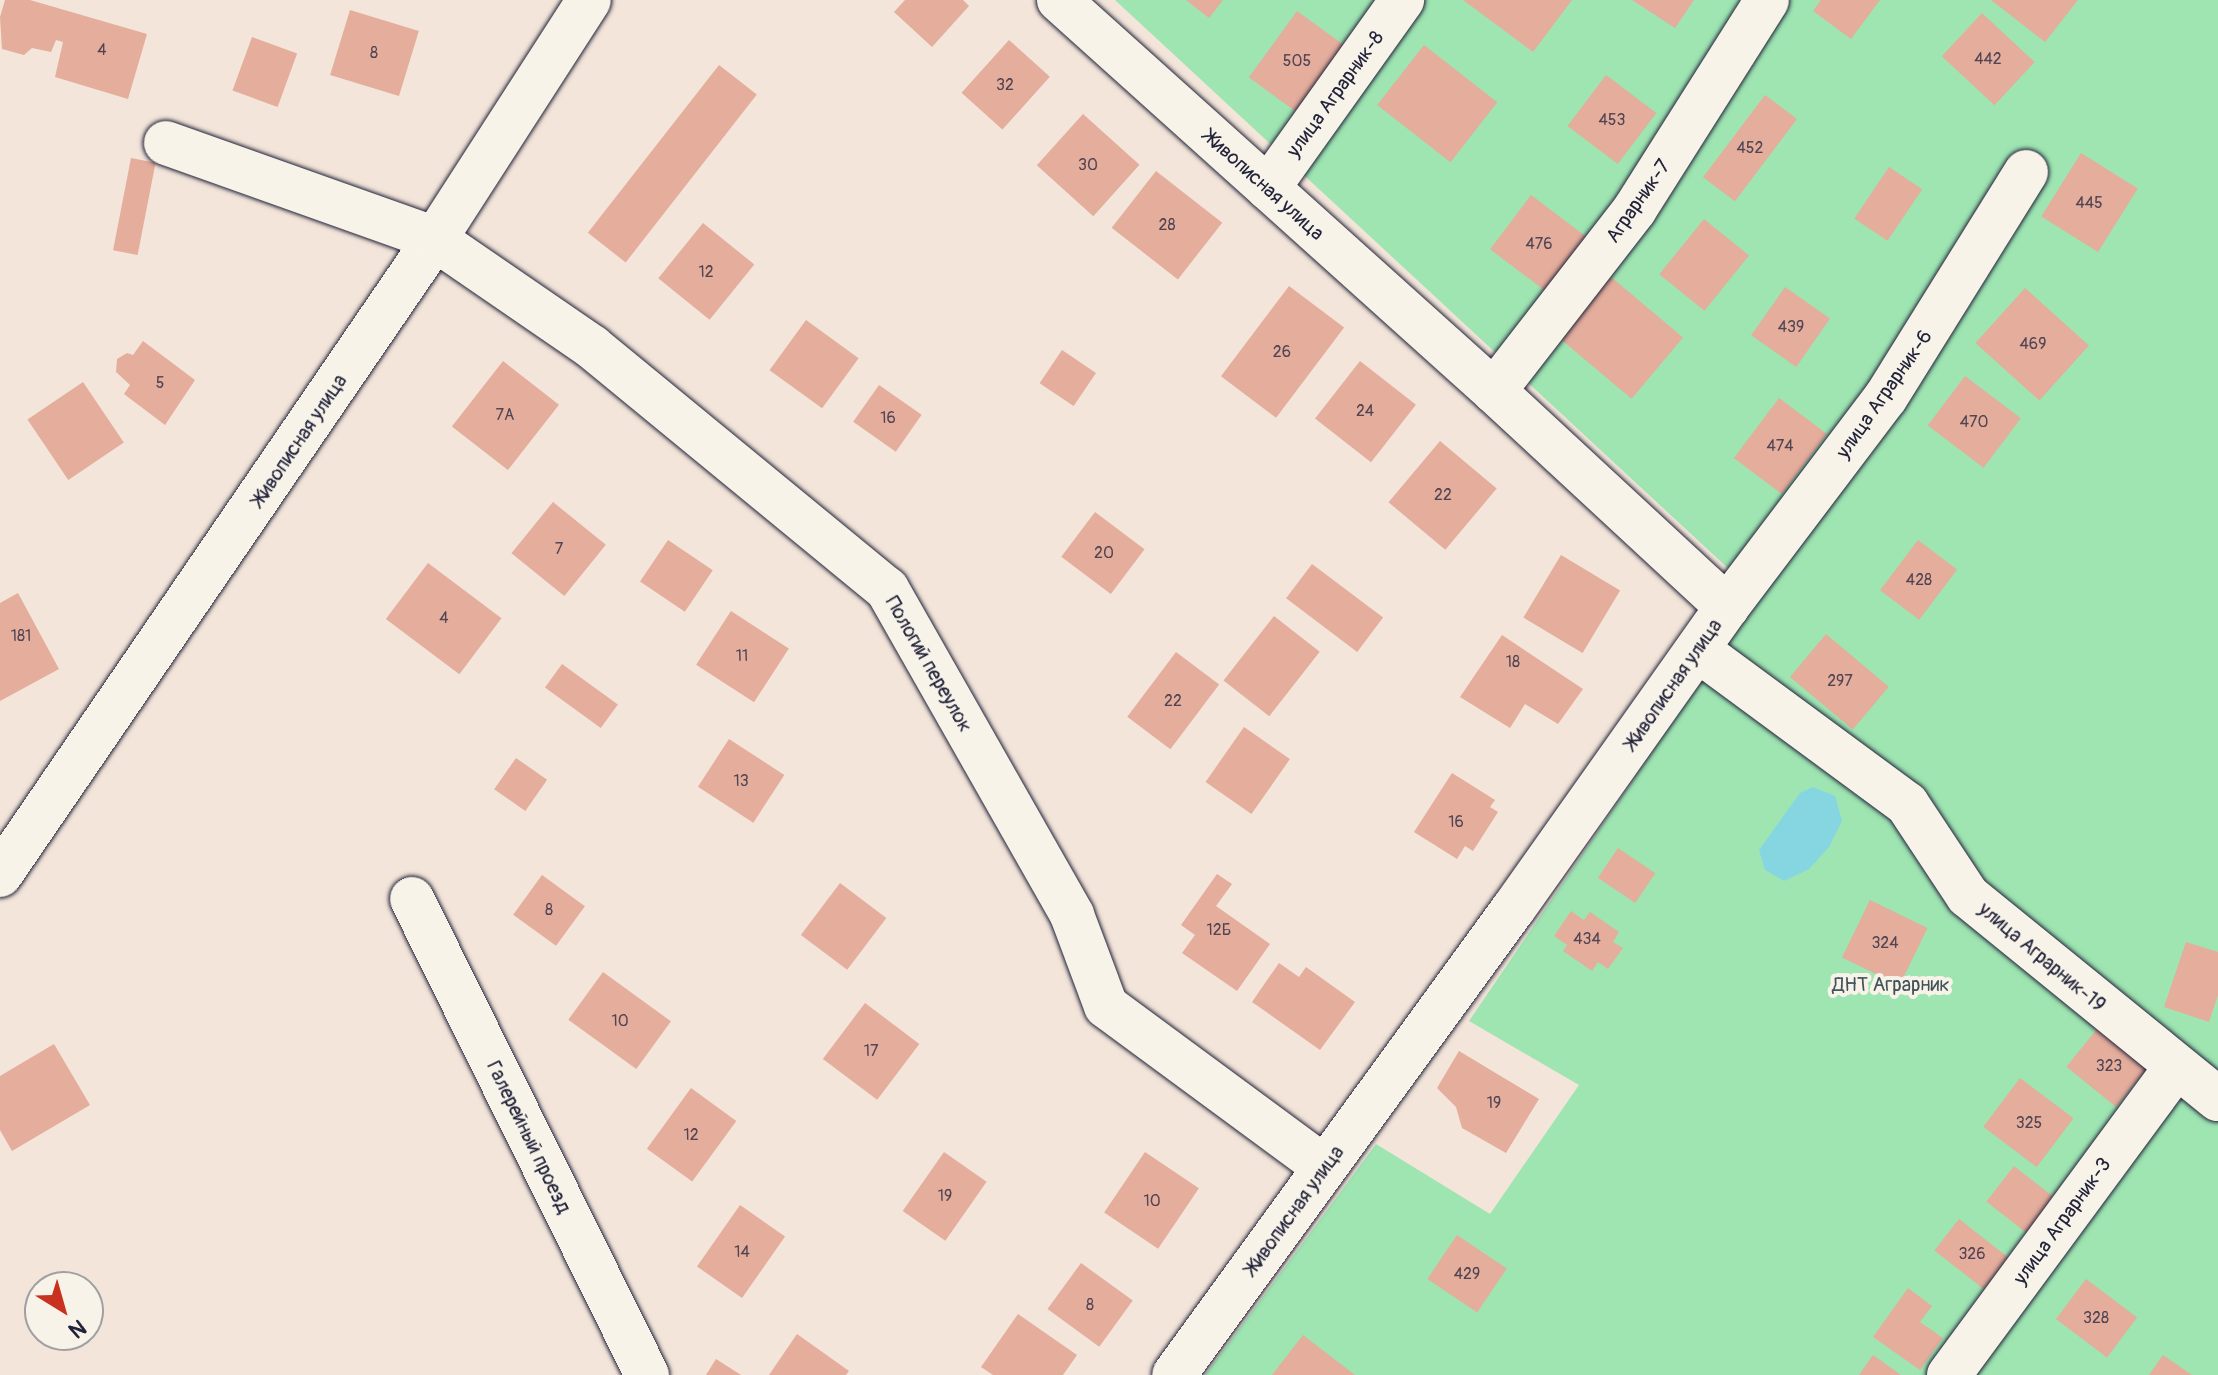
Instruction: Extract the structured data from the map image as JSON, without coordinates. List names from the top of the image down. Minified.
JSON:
{"streets":{"street":["улица Аграрник-8","Живописная улица","Аграрник-7","улица Аграрник-6","Пологий переулок","улица Аграрник-19","Галерейный проезд","улица Аграрник-3"]},"crossings":[["улица Аграрник-8","Живописная улица"],["Живописная улица","Аграрник-7"],["Живописная улица","улица Аграрник-6"],["Живописная улица","Пологий переулок"],["Живописная улица","улица Аграрник-19"],["улица Аграрник-19","улица Аграрник-3"]],"parks":["ДНТ Аграрник"],"house_numbers":["4","8","442","505","32","453","452","30","445","28","476","12","439","469","26","5","24","7А","16","470","474","22","7","20","428","4","181","11","18","297","22","13","16","8","12Б","434","324","10","17","323","19","325","12","19","10","14","326","429","8","328"],"north":"bottom right"}
